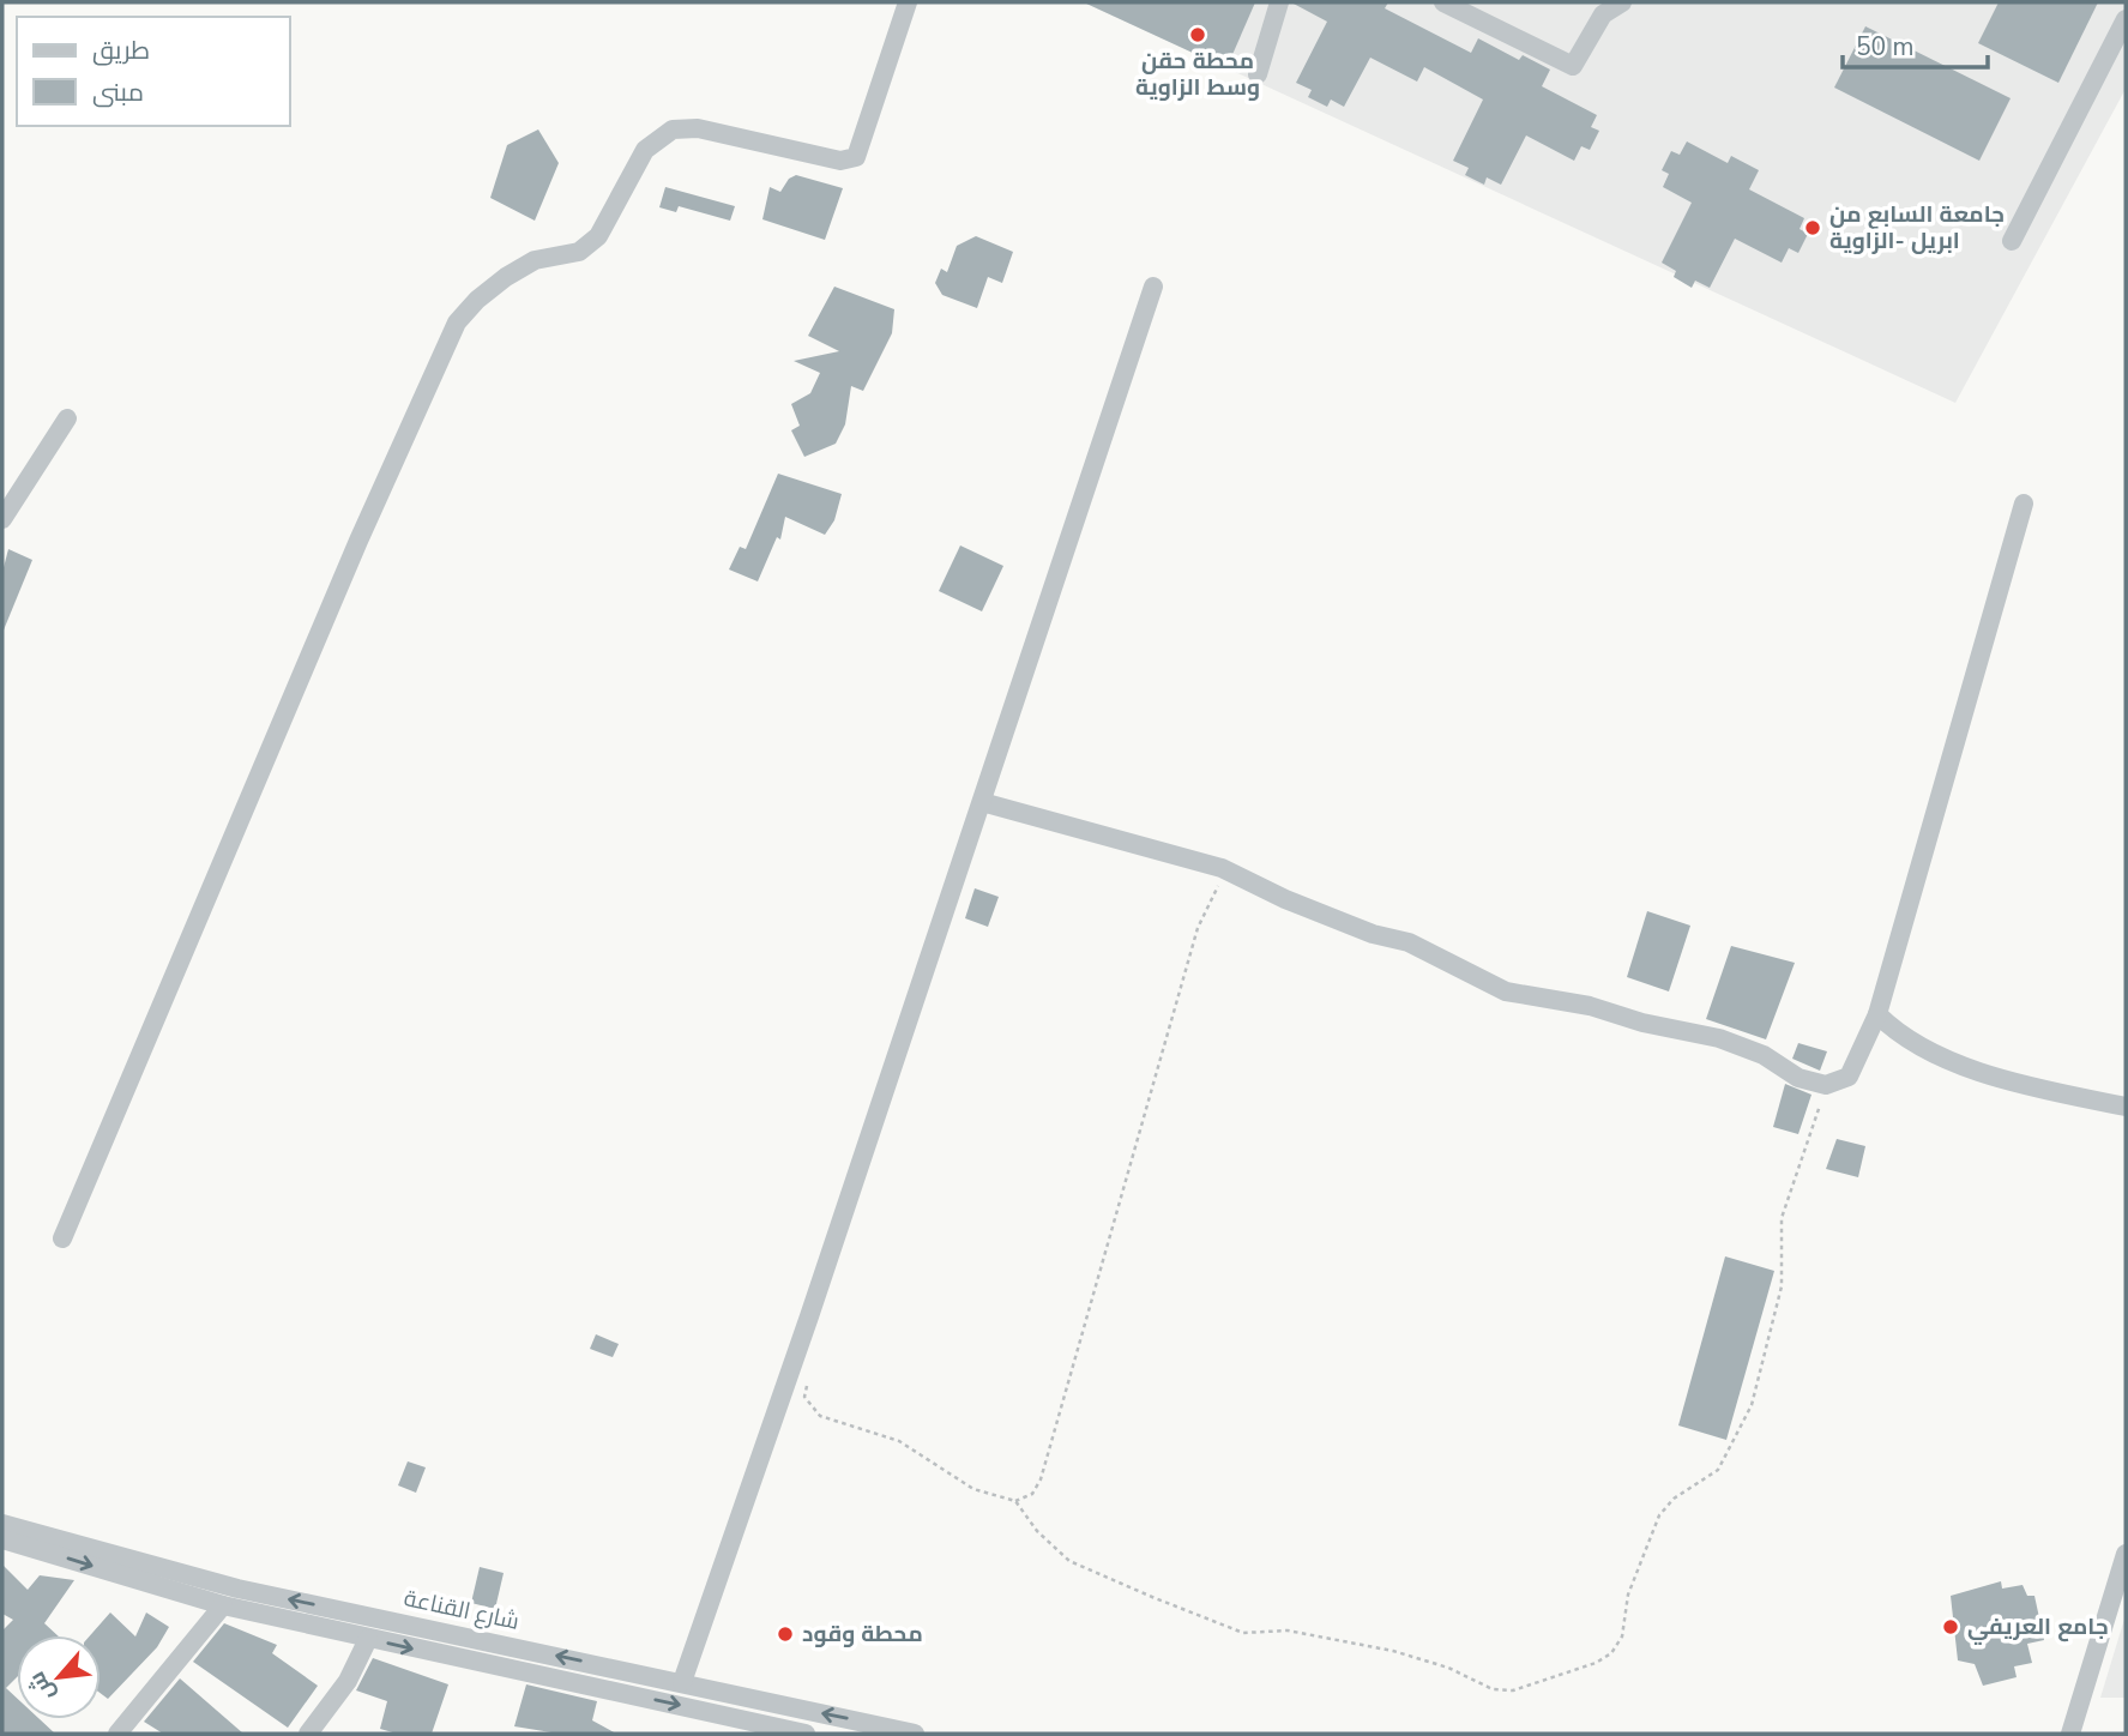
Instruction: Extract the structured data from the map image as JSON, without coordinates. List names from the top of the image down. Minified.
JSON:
{"streets":{"street":["شارع القناعة"]},"places":["محطة حقن وسط الزاوية","جامعة السابع من ابريل -الزاوية","جامع العريفي","محطة وقود"],"legend":["طريق","مبنى"],"scale_bar":"50 m","north":"bottom left"}
